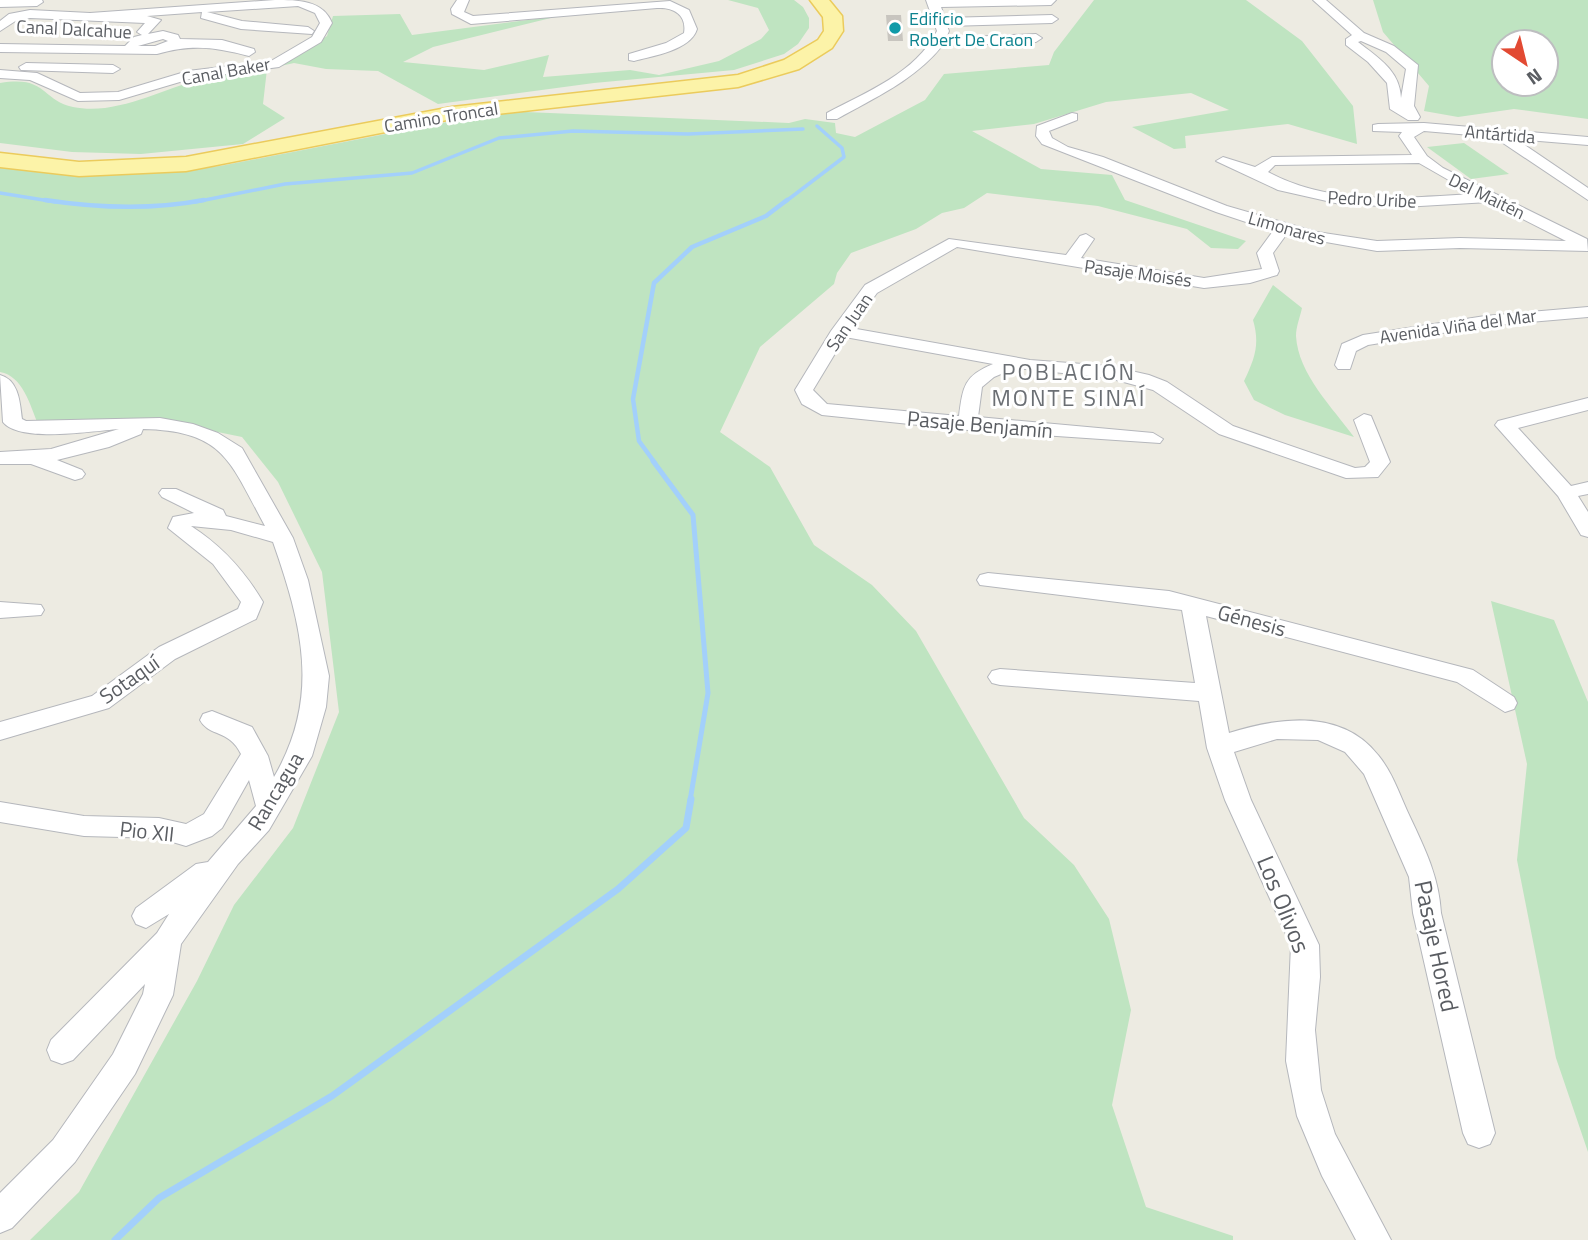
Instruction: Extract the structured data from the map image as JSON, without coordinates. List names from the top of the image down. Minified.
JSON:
{"streets":{"main road":["Camino Troncal"],"street":["Canal Dalcahue","Canal Baker","Antártida","Del Maitén","Pedro Uribe","Limonares","Pasaje Moisés","San Juan","Avenida Viña del Mar","Pasaje Benjamín","Génesis","Sotaquí","Rancagua","Pio XII","Los Olivos","Pasaje Hored"]},"crossings":[["Del Maitén","Pedro Uribe"],["Del Maitén","Limonares"],["Limonares","Pasaje Moisés"],["Pasaje Moisés","San Juan"],["San Juan","Pasaje Benjamín"],["Génesis","Los Olivos"],["Los Olivos","Pasaje Hored"]],"districts":["POBLACIÓN MONTE SINAÍ"],"places":["Edificio Robert De Craon"],"north":"bottom right"}
